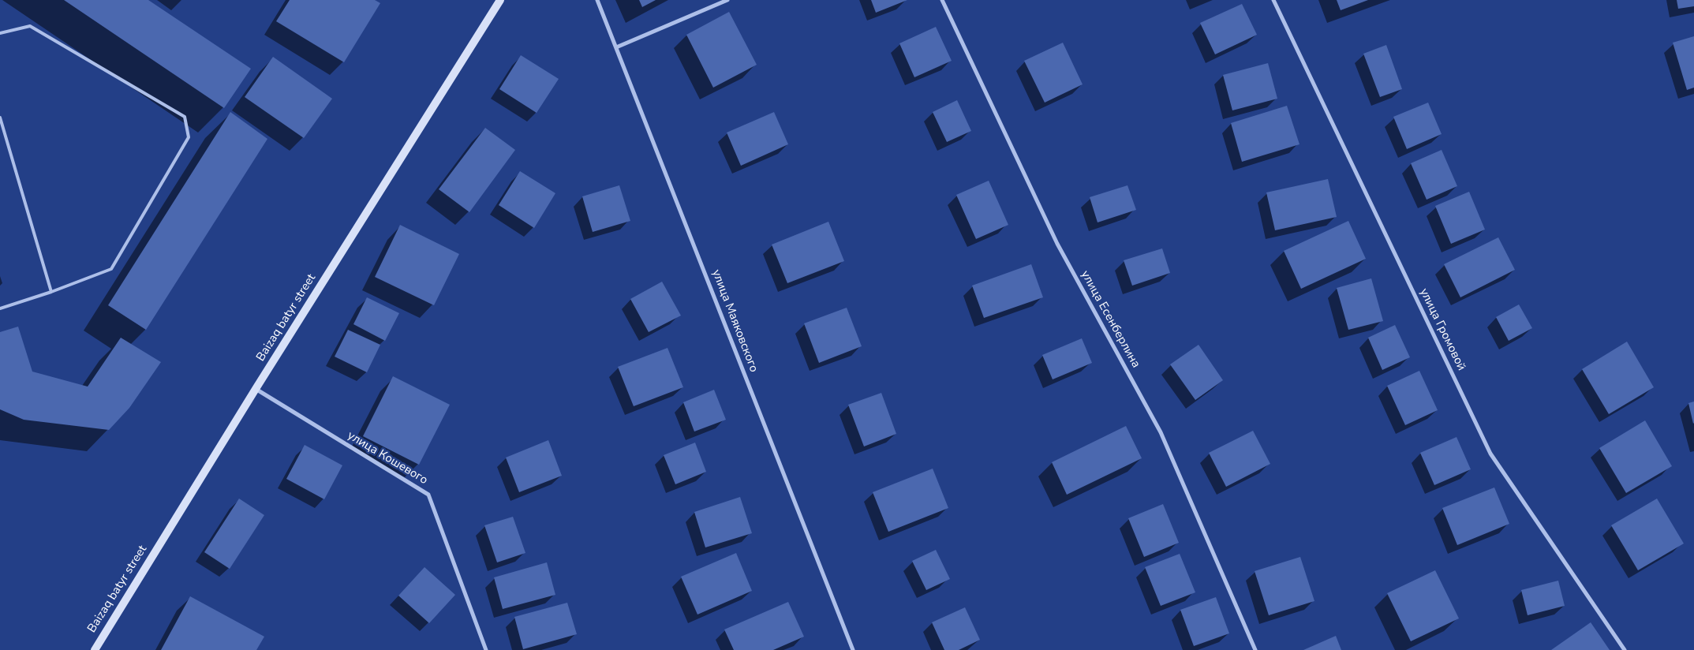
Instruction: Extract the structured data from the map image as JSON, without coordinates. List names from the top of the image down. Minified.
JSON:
{"streets":{"main road":["Baizaq batyr street"],"street":["улица Есенберлина","улица Маяковского","улица Громовой","улица Кошевого"]},"crossings":[["Baizaq batyr street","улица Кошевого"]]}
